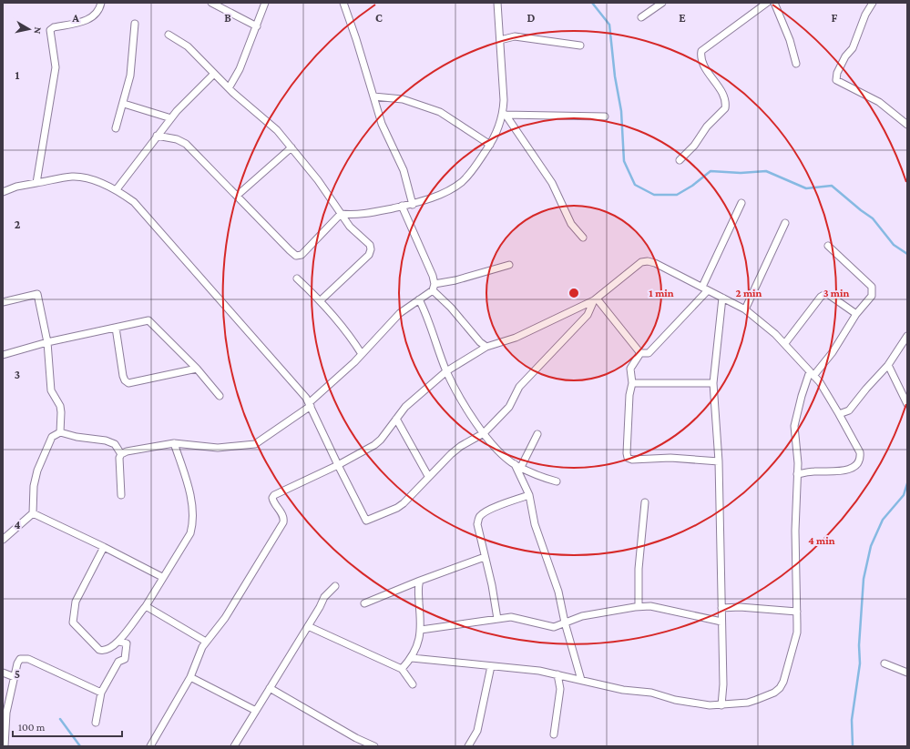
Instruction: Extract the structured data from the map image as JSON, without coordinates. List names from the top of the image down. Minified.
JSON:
{"scale_bar":"100 m","north":"right","grid":{"columns":["A","B","C","D","E","F"],"rows":["1","2","3","4","5"]},"rings":["1 min","2 min","3 min","4 min"]}
